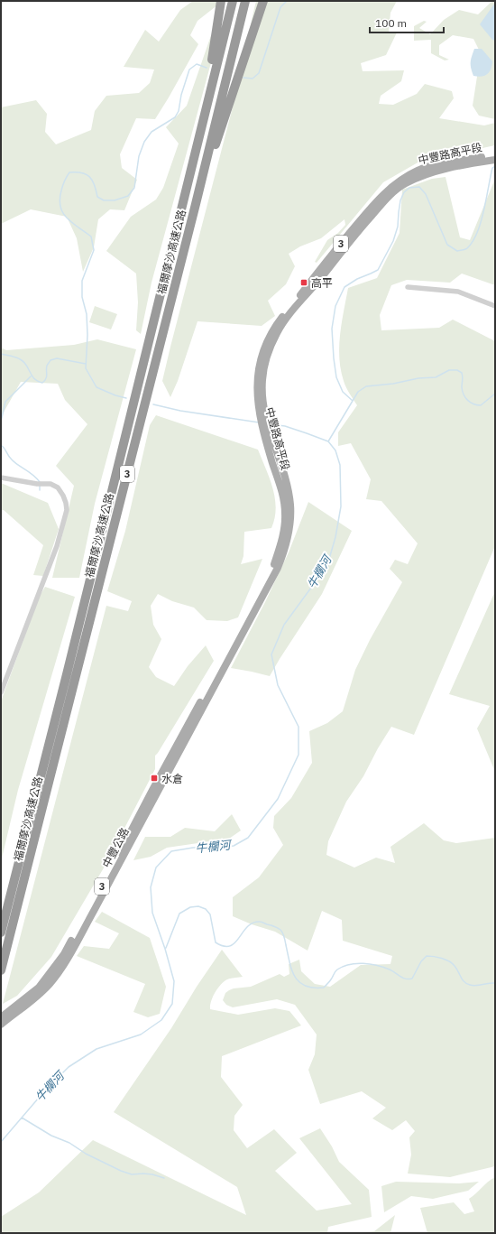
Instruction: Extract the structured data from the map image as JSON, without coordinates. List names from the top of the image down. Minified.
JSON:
{"streets":{"highway":["3","福爾摩沙高速公路"],"main road":["中豐路高平段","中豐公路"]},"crossings":[["中豐路高平段","中豐公路"]],"water":["牛欄河"],"places":{"transit":["高平","水倉"]},"scale_bar":"100 m"}
